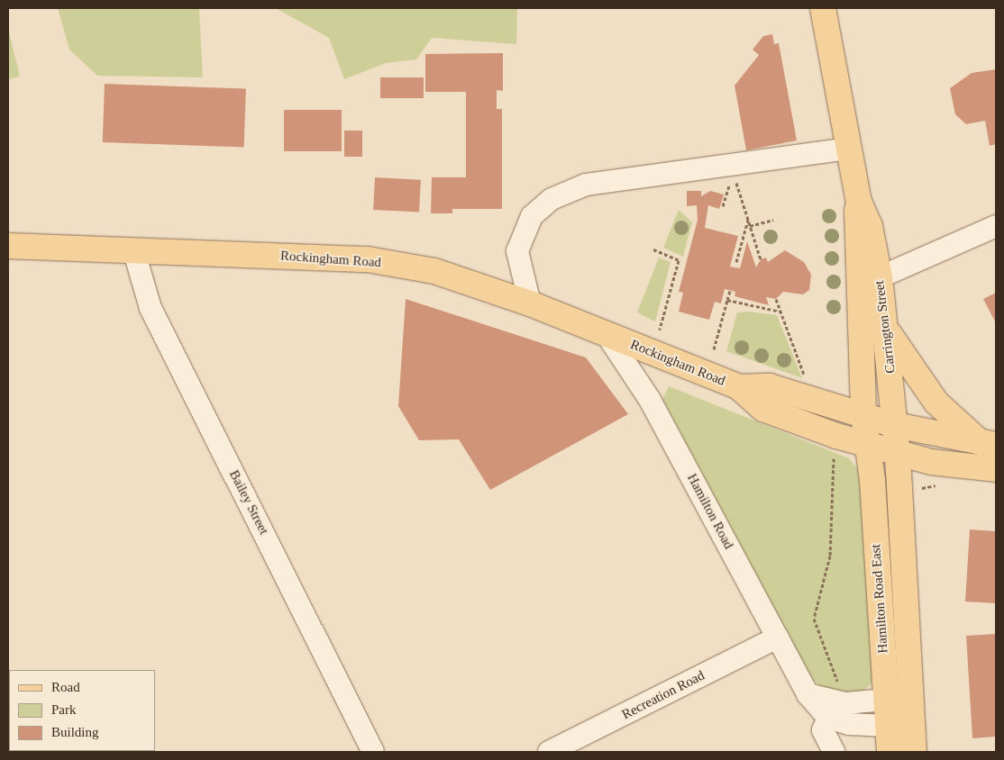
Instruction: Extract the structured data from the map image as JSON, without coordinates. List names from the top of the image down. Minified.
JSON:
{"streets":{"main road":["Rockingham Road","Carrington Street","Hamilton Road East"],"street":["Bailey Street","Hamilton Road","Recreation Road"]},"crossings":[["Rockingham Road","Carrington Street"],["Rockingham Road","Bailey Street"],["Rockingham Road","Hamilton Road"],["Rockingham Road","Hamilton Road East"],["Carrington Street","Hamilton Road East"],["Hamilton Road","Recreation Road"]],"legend":["Road","Park","Building"]}
